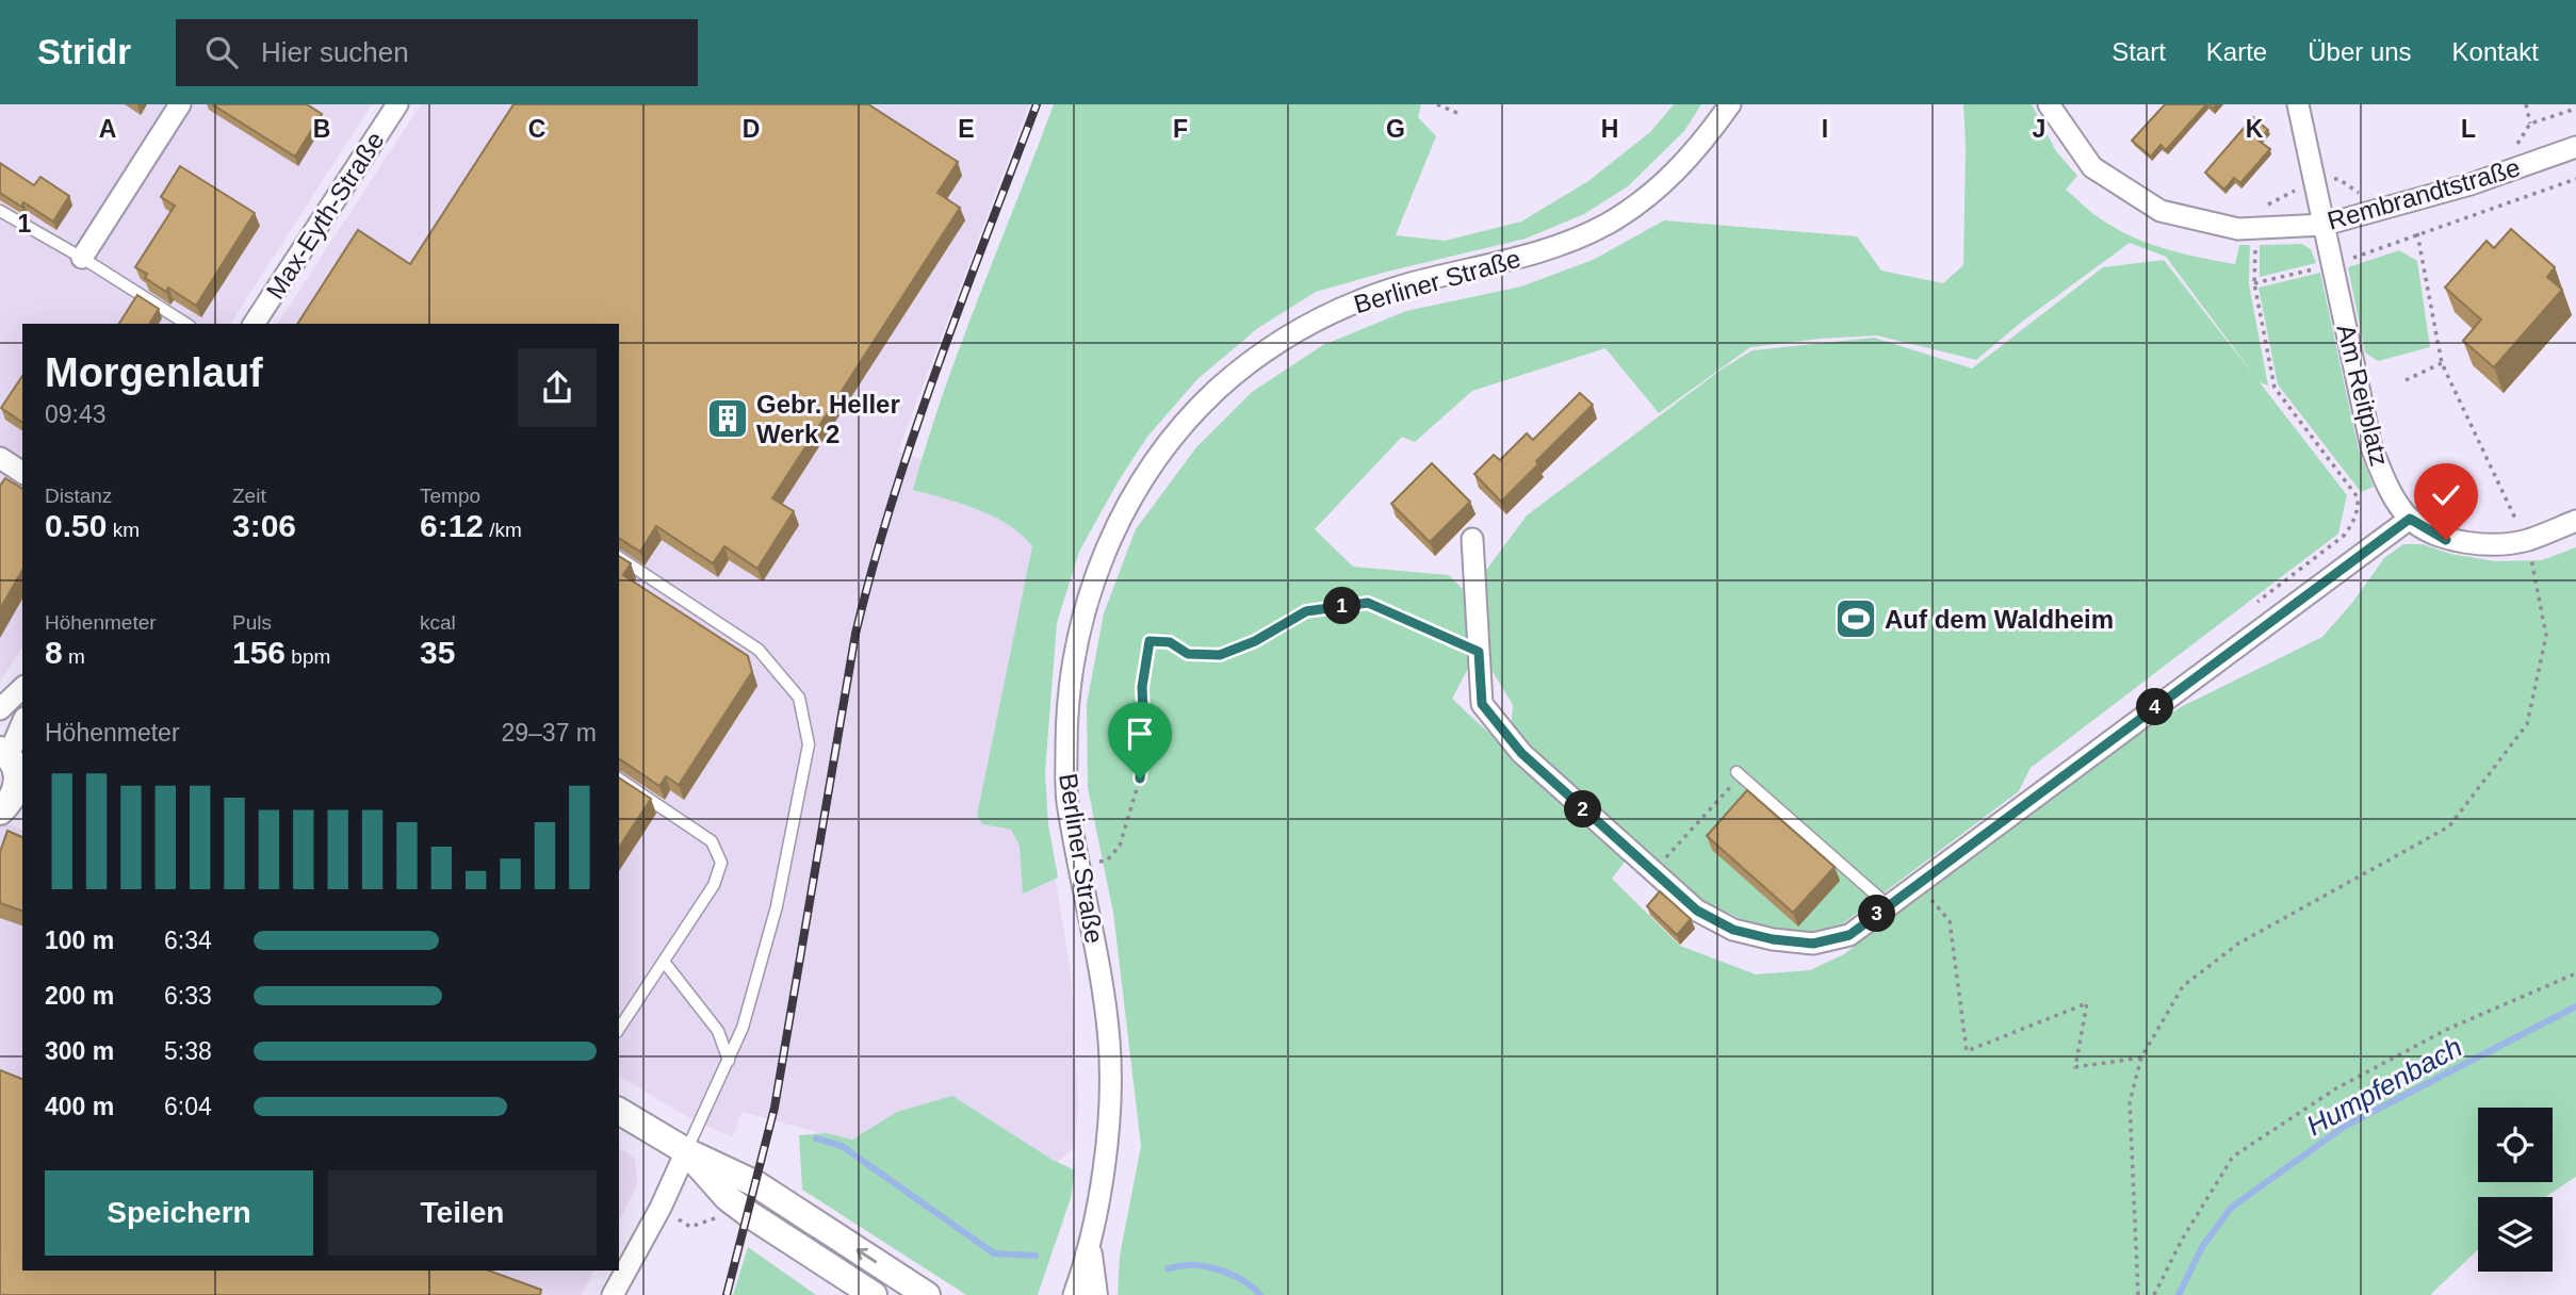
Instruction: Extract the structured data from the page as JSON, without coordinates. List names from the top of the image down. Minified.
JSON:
{"streets":{"street":["Rembrandtstraße","Max-Eyth-Straße","Berliner Straße","Am Reitplatz"]},"crossings":[["Rembrandtstraße","Am Reitplatz"]],"water":["Humpfenbach"],"places":{"building":["Gebr. Heller Werk 2"],"sports":["Auf dem Waldheim"]},"page":{"header":"Stridr","search":"Hier suchen","nav":["Start","Karte","Über uns","Kontakt"],"heading":["Morgenlauf","09:43"],"stats":[["Distanz","0.50 km"],["Zeit","3:06"],["Tempo","6:12 /km"],["Höhenmeter","8 m"],["Puls","156 bpm"],["kcal","35"]],"pins":["1","4","2","3"],"chart":["Höhenmeter","29–37 m"],"list":[{"name":"100 m","note":"6:34"},{"name":"200 m","note":"6:33"},{"name":"300 m","note":"5:38"},{"name":"400 m","note":"6:04"}],"buttons":["Speichern","Teilen"]},"grid":{"columns":["A","B","C","D","E","F","G","H","I","J","K","L"],"rows":["1"]}}
